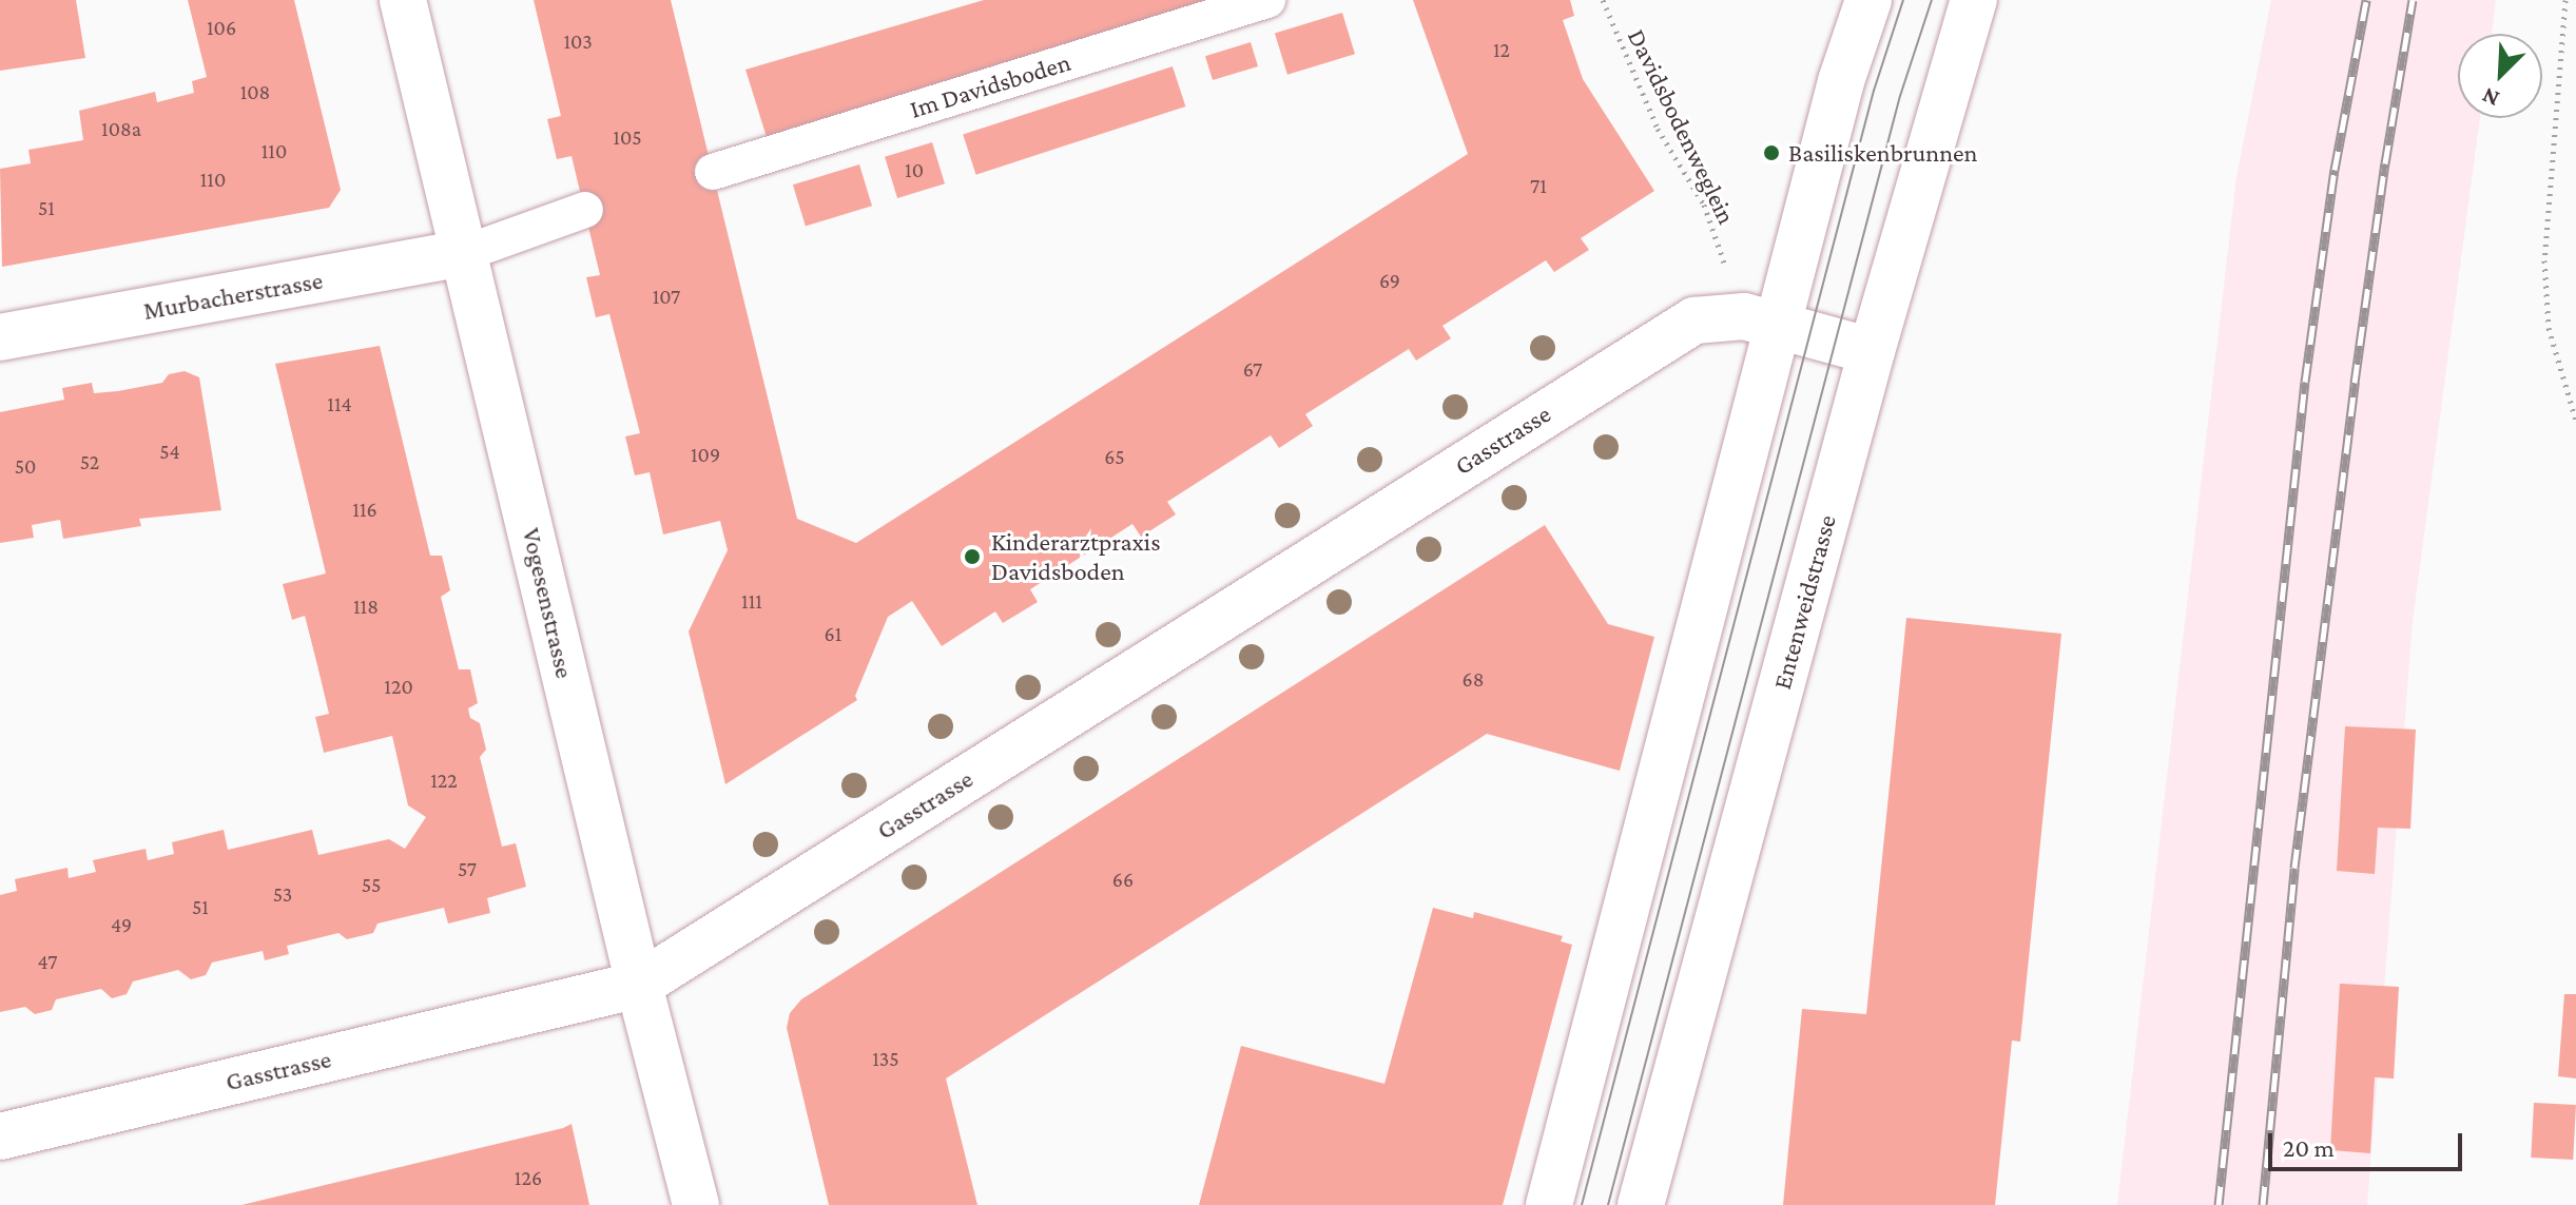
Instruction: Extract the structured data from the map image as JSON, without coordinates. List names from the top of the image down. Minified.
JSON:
{"streets":{"street":["Murbacherstrasse","Gasstrasse","Entenweidstrasse","Vogesenstrasse"],"lane":["Im Davidsboden"],"path":["Davidsbodenweglein"]},"crossings":[["Davidsbodenweglein","Gasstrasse"],["Murbacherstrasse","Vogesenstrasse"],["Gasstrasse","Vogesenstrasse"]],"places":["Basiliskenbrunnen","Kinderarztpraxis Davidsboden"],"house_numbers":["106","103","12","108","108a","105","110","10","110","71","51","69","107","67","114","54","109","65","52","50","116","111","118","61","68","120","122","57","66","55","53","51","49","47","135","126"],"scale_bar":"20 m","north":"bottom left"}
